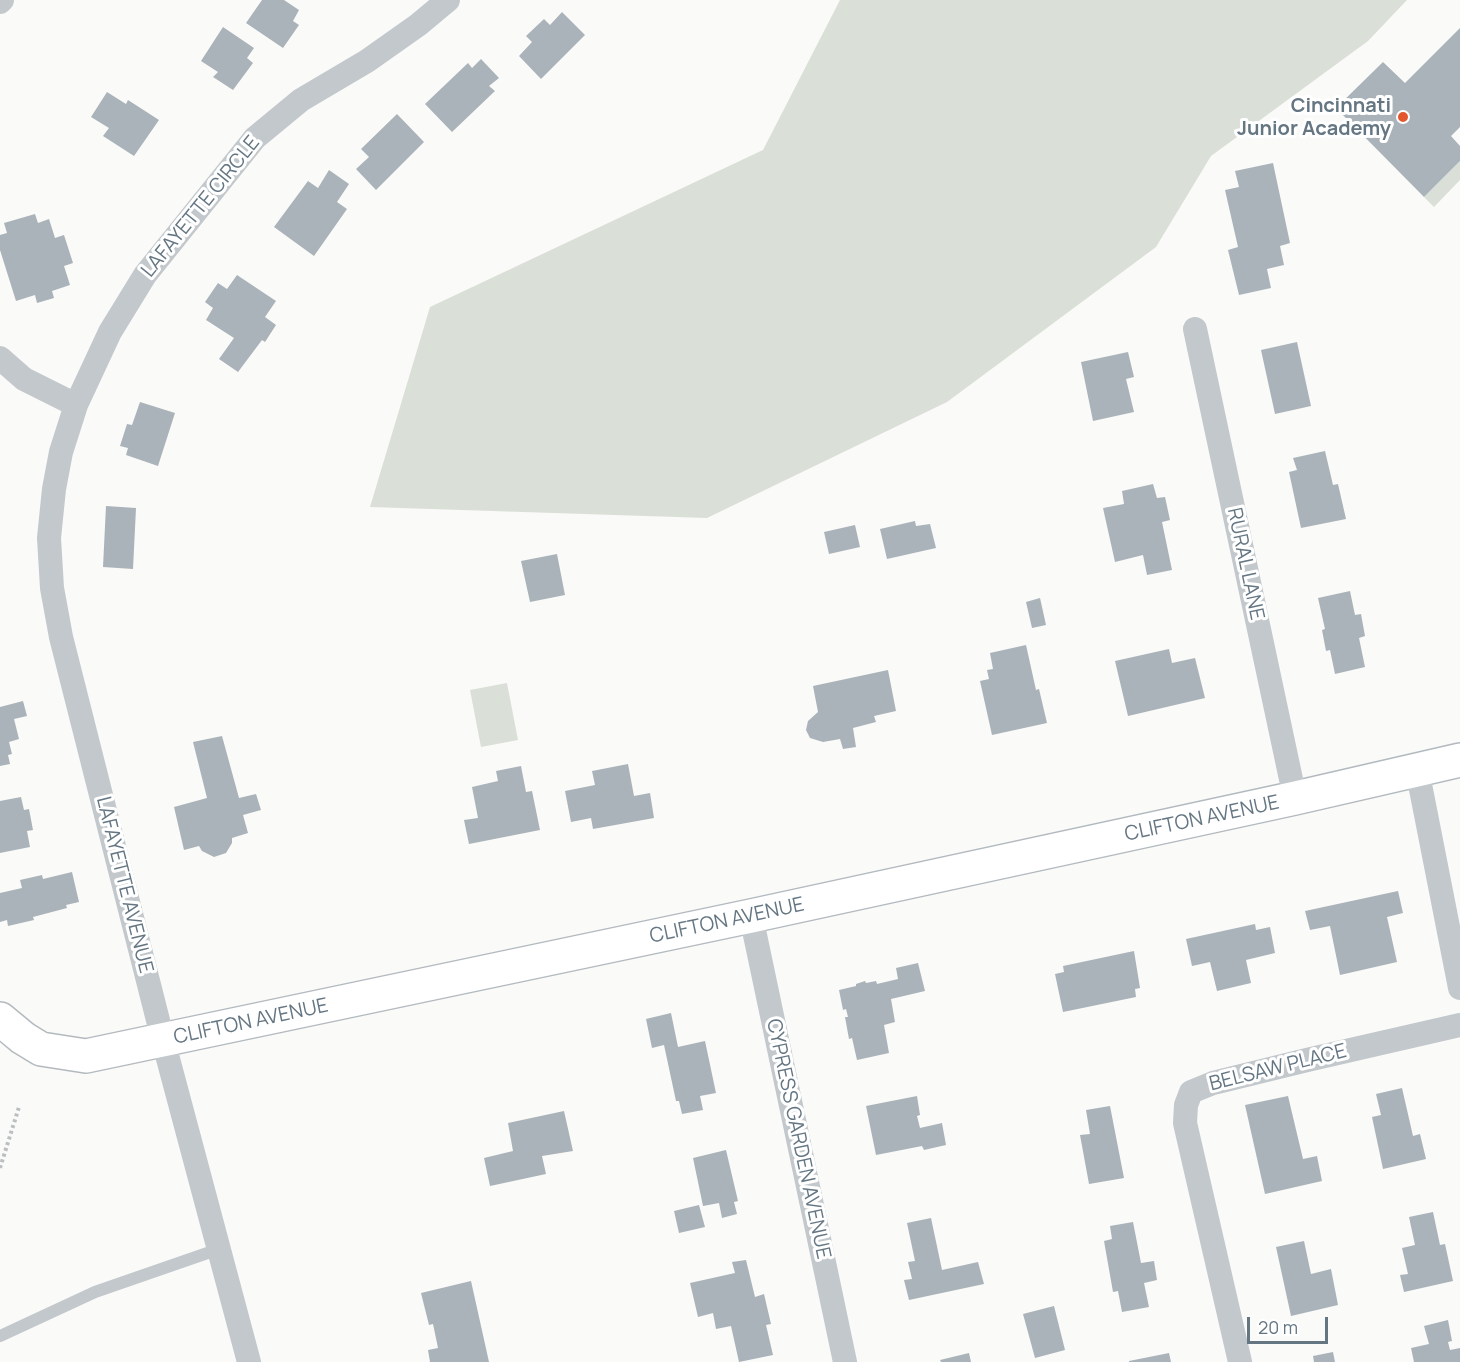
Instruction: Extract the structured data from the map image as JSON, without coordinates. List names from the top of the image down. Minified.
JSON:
{"streets":{"main road":["CLIFTON AVENUE"],"street":["LAFAYETTE CIRCLE","RURAL LANE","LAFAYETTE AVENUE","BELSAW PLACE","CYPRESS GARDEN AVENUE"]},"crossings":[["LAFAYETTE CIRCLE","LAFAYETTE AVENUE"],["RURAL LANE","CLIFTON AVENUE"],["CLIFTON AVENUE","LAFAYETTE AVENUE"],["CLIFTON AVENUE","CYPRESS GARDEN AVENUE"]],"places":["Cincinnati Junior Academy"],"scale_bar":"20 m"}
